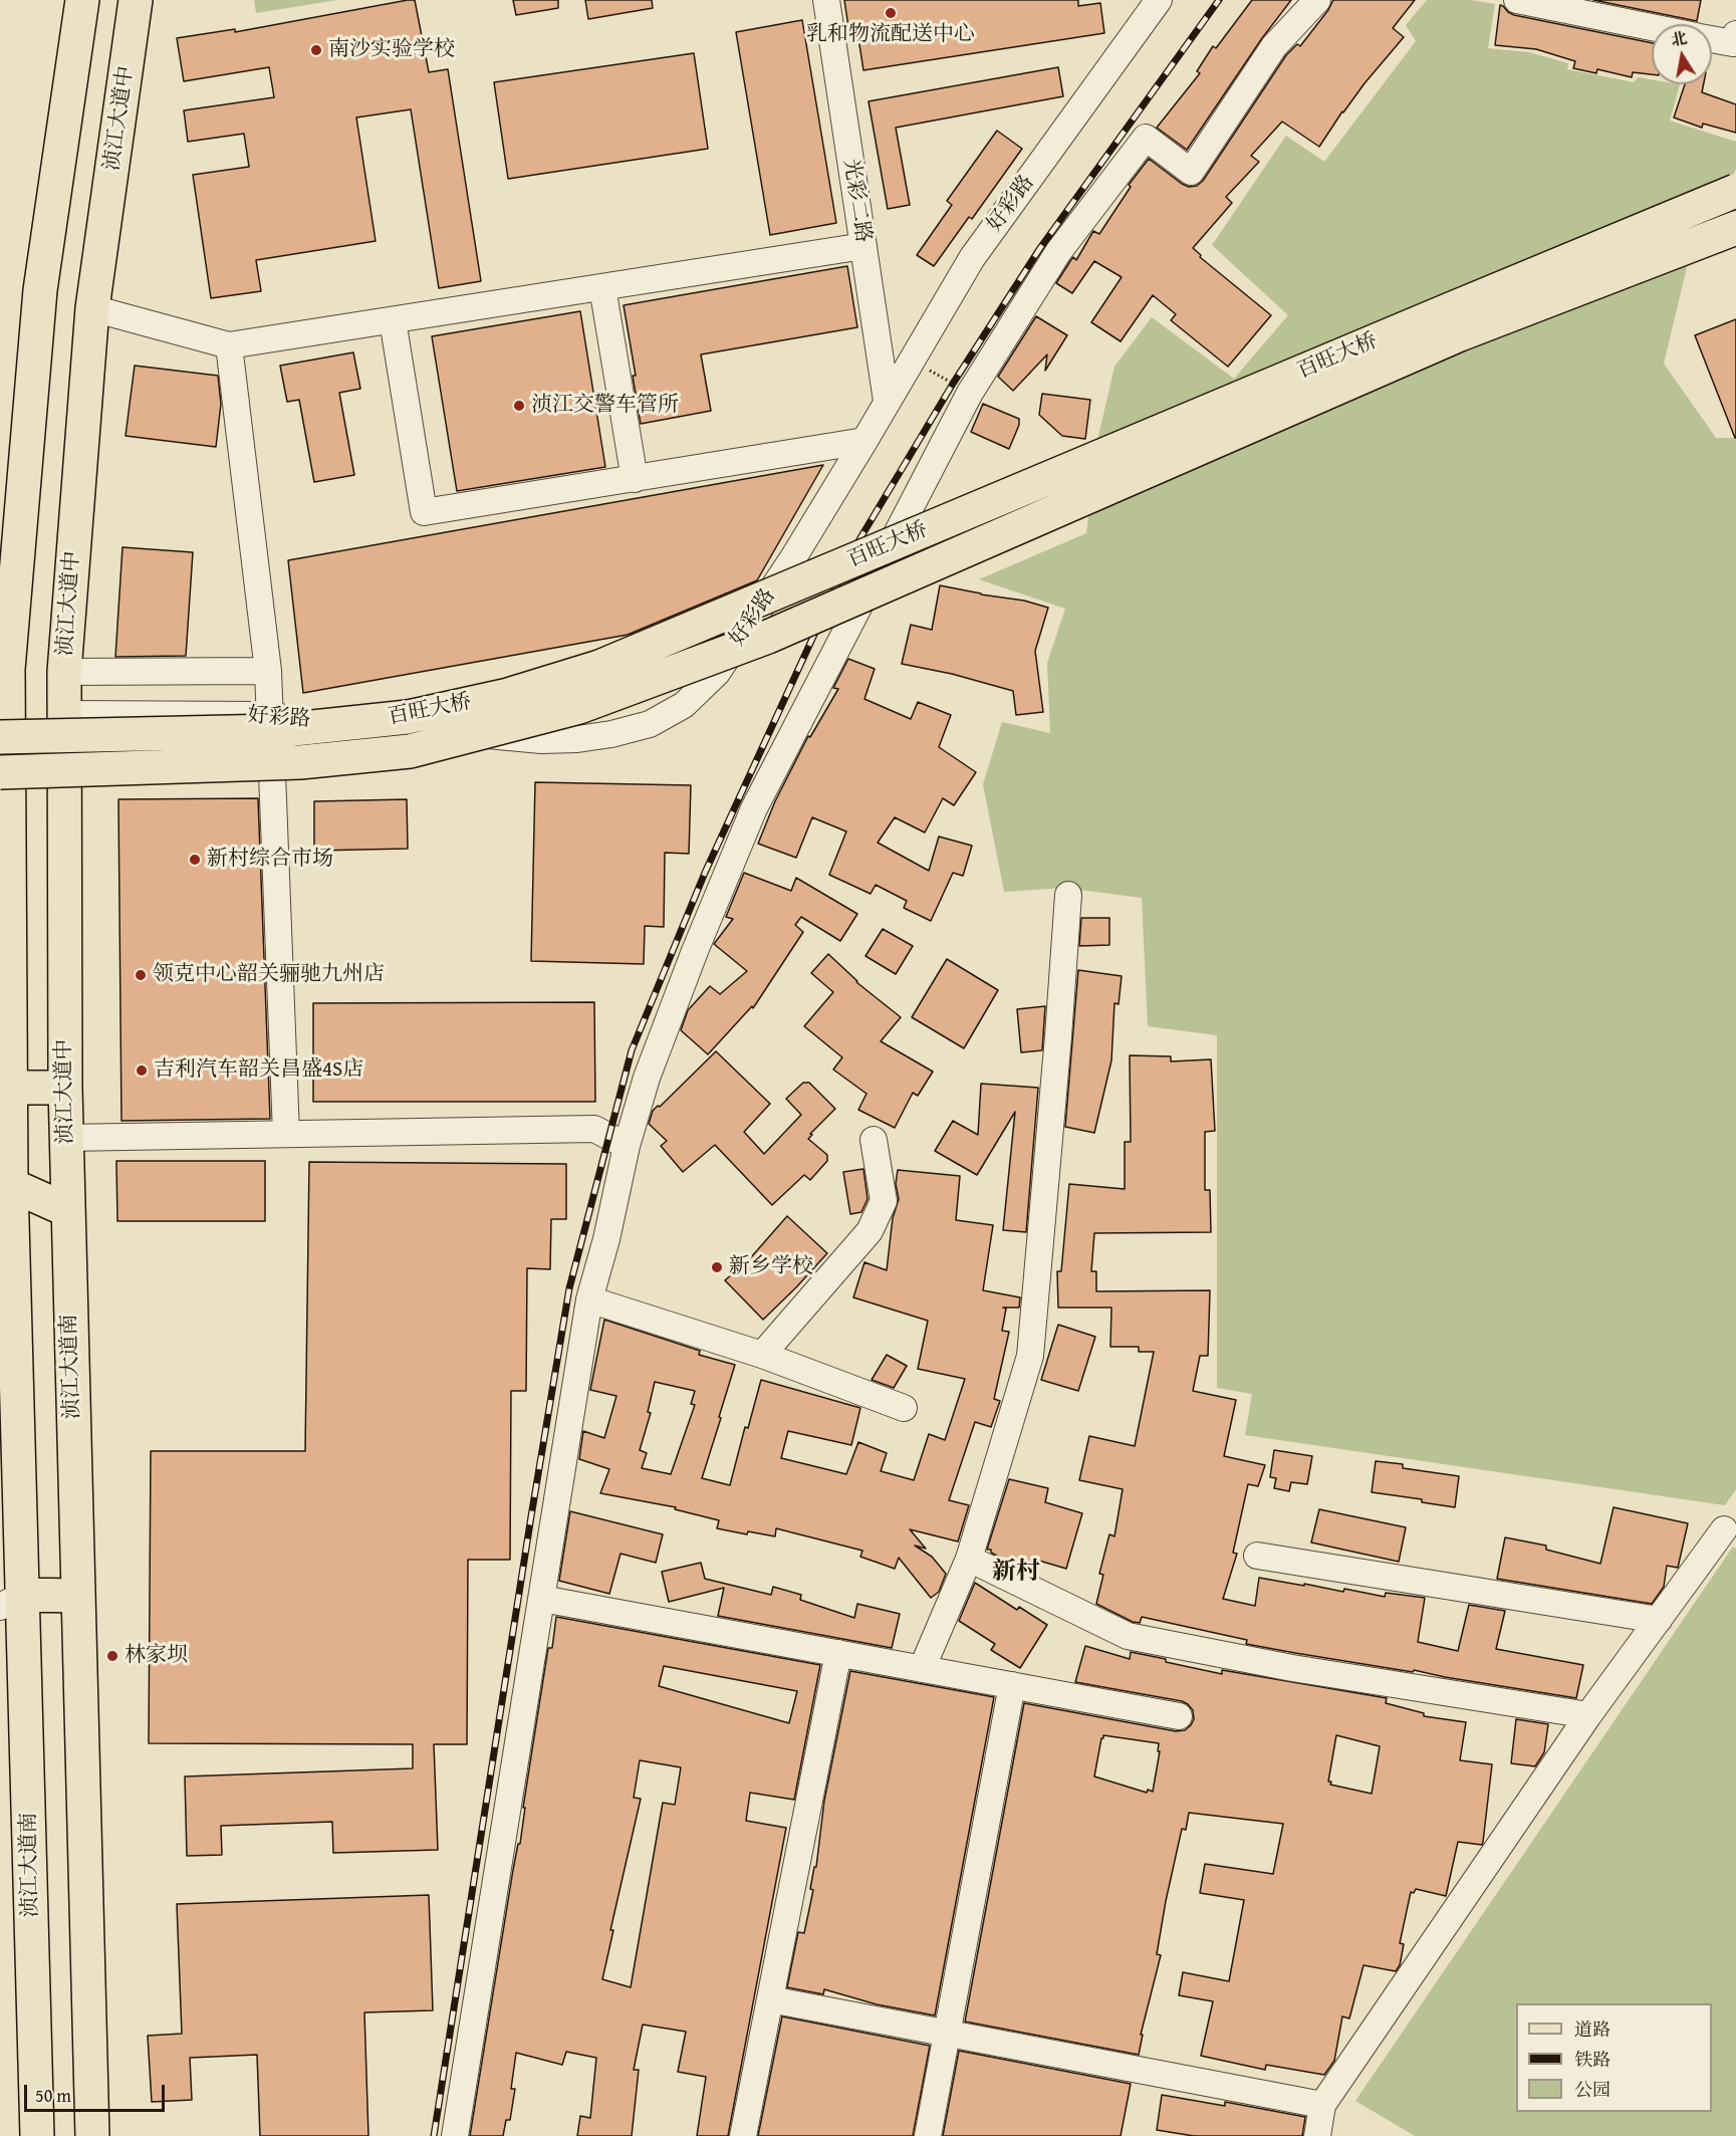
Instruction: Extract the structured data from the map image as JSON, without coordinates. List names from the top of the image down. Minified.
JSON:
{"streets":{"main road":["浈江大道中","百旺大桥","浈江大道南"],"street":["光彩二路","好彩路"]},"crossings":[["浈江大道中","好彩路"],["浈江大道中","浈江大道南"],["光彩二路","好彩路"]],"districts":["新村"],"places":["乳和物流配送中心","南沙实验学校","浈江交警车管所","新村综合市场","领克中心韶关骊驰九州店","吉利汽车韶关昌盛4S店","新乡学校","林家坝"],"legend":["道路","铁路","公园"],"scale_bar":"50 m","north":"top"}
